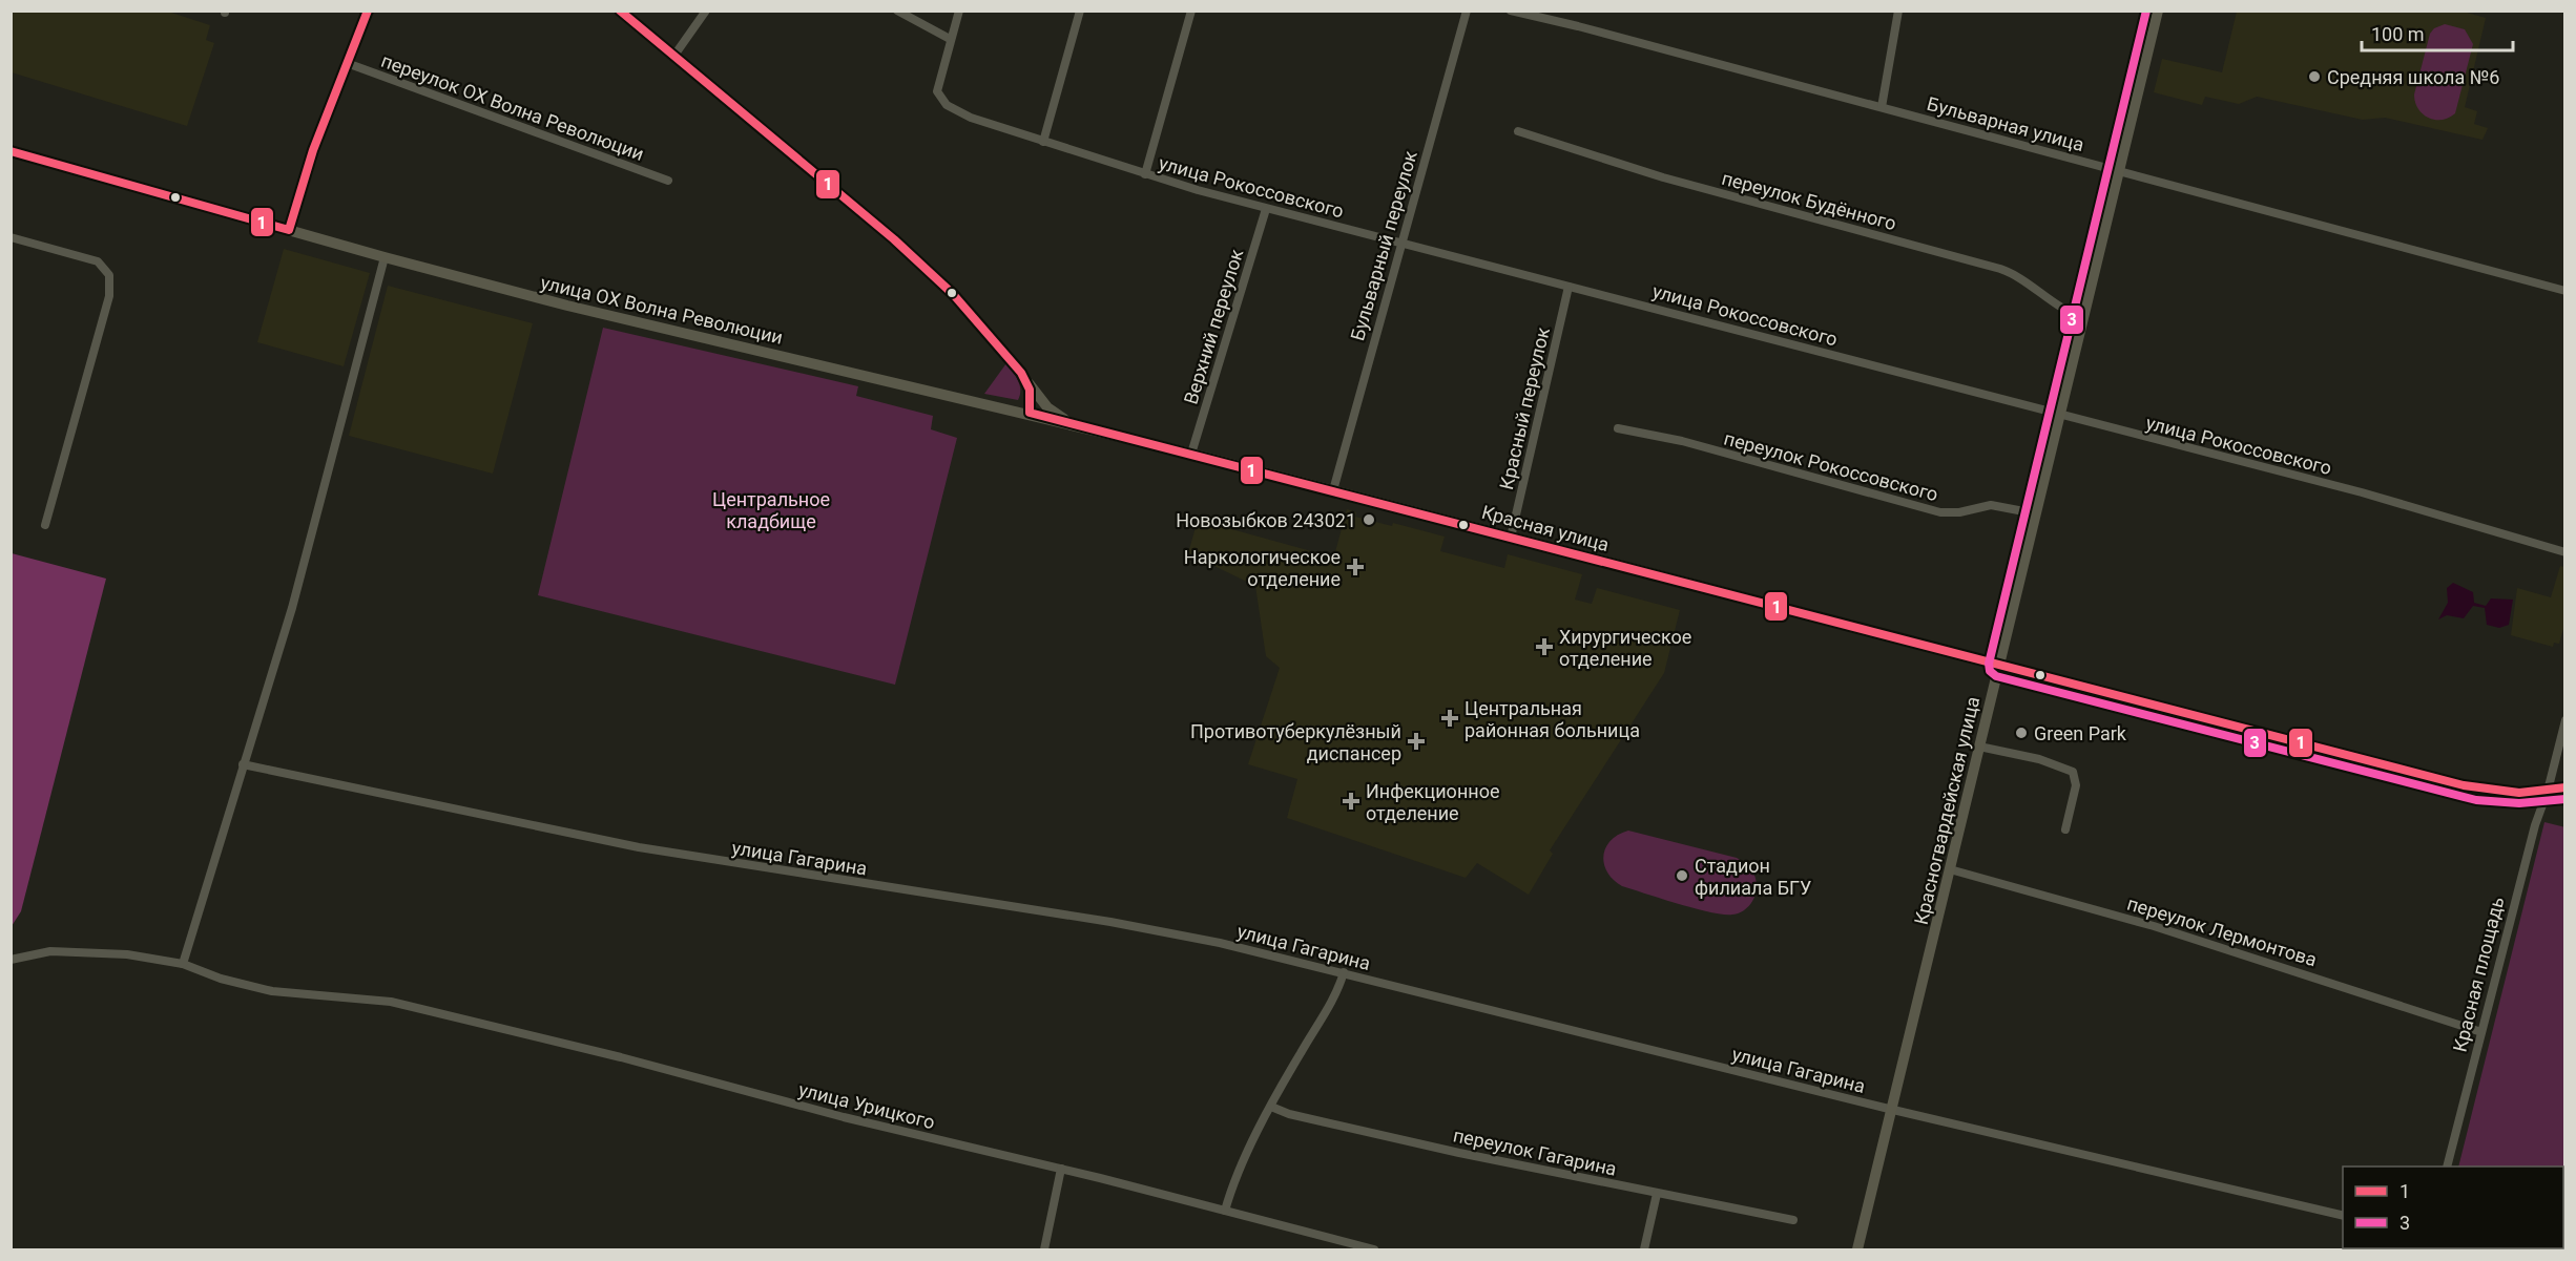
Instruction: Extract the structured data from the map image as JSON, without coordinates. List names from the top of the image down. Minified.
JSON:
{"streets":{"main road":["улица ОХ Волна Революции","Красная улица","Красногвардейская улица"],"street":["переулок ОХ Волна Революции","Бульварная улица","улица Рокоссовского","переулок Будённого","Бульварный переулок","Верхний переулок","Красный переулок","переулок Рокоссовского","улица Гагарина","переулок Лермонтова","Красная площадь","улица Урицкого","переулок Гагарина"]},"crossings":[["Бульварная улица","Красногвардейская улица"],["улица Рокоссовского","Бульварный переулок"],["улица Рокоссовского","Верхний переулок"],["улица Рокоссовского","Красный переулок"],["улица Рокоссовского","Красногвардейская улица"],["переулок Будённого","Красногвардейская улица"],["Бульварный переулок","Красная улица"],["улица ОХ Волна Революции","Красная улица"],["Верхний переулок","Красная улица"],["Красный переулок","Красная улица"],["переулок Рокоссовского","Красногвардейская улица"],["Красная улица","Красногвардейская улица"],["Красная улица","Красная площадь"],["Красногвардейская улица","улица Гагарина"],["Красногвардейская улица","переулок Лермонтова"],["переулок Лермонтова","Красная площадь"]],"parks":["Центральное кладбище"],"places":{"other":["Средняя школа №6","Новозыбков 243021","Green Park","Стадион филиала БГУ"],"health":["Наркологическое отделение","Хирургическое отделение","Центральная районная больница","Противотуберкулёзный диспансер","Инфекционное отделение"]},"lines":["transit line 1","transit line 3"],"legend":["1","3"],"scale_bar":"100 m"}
